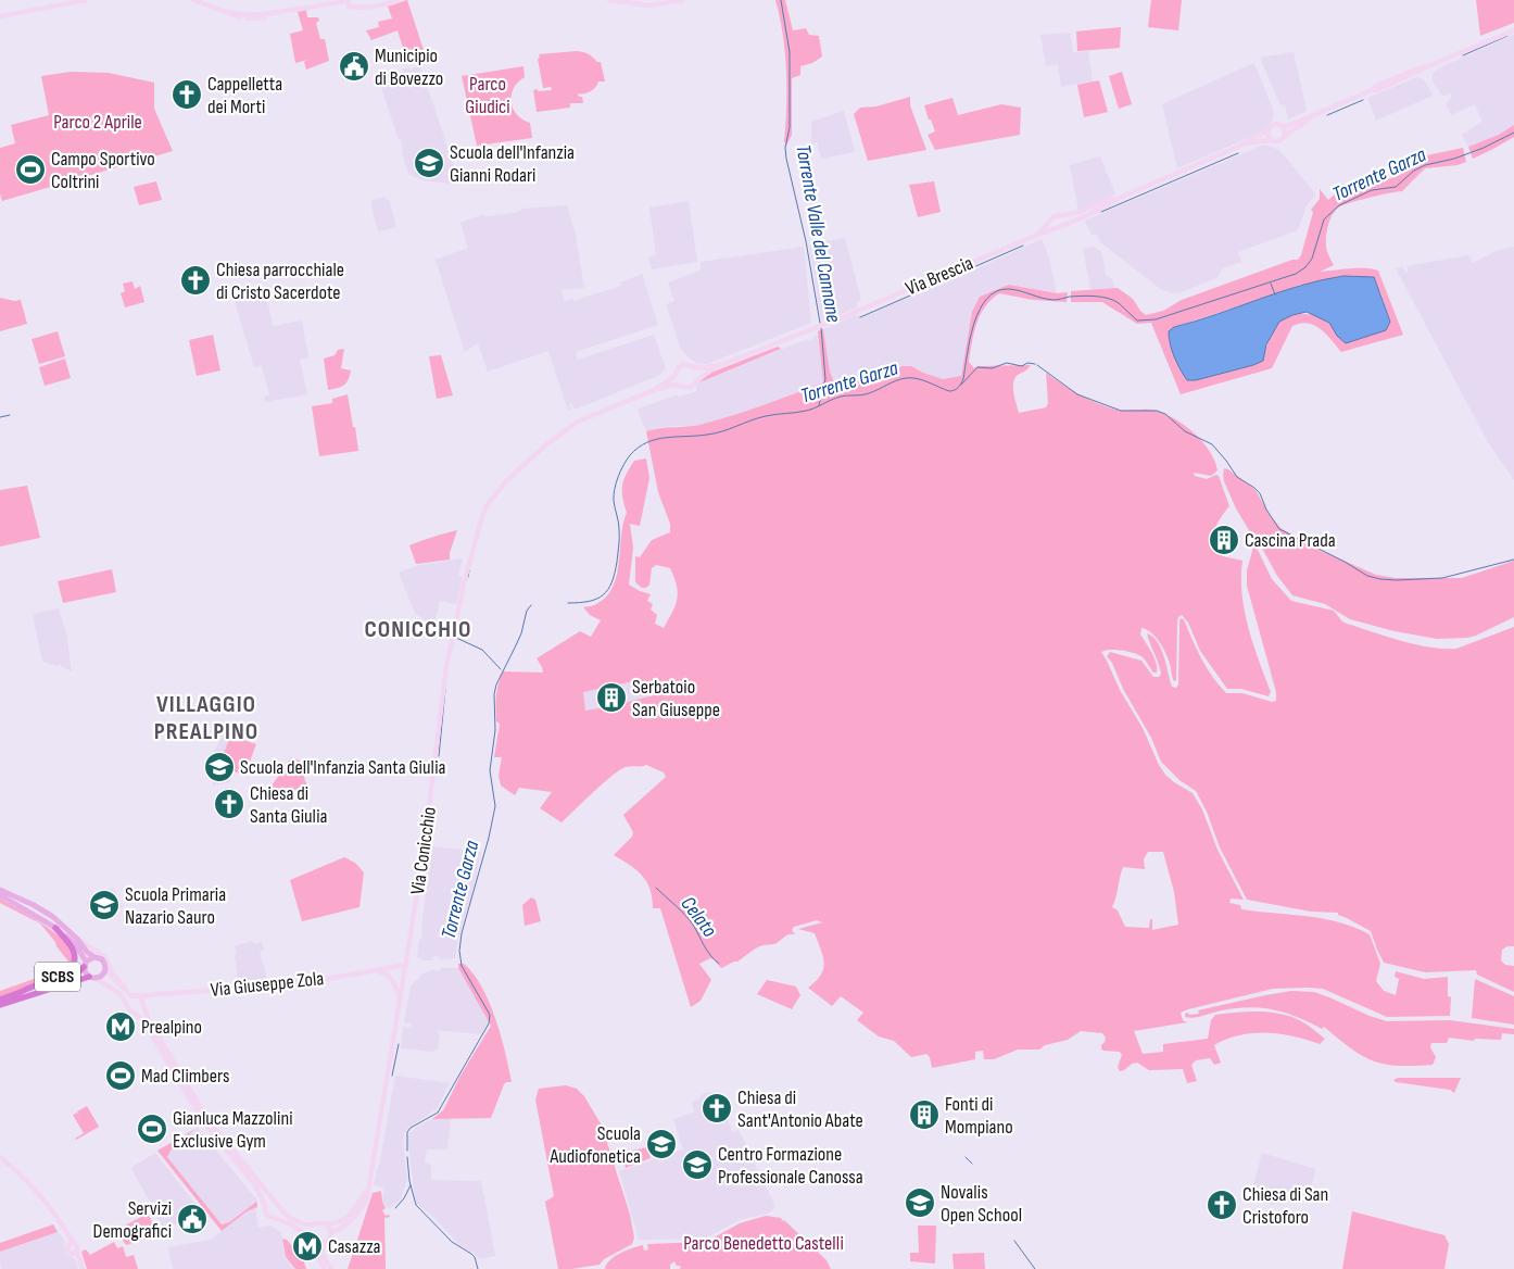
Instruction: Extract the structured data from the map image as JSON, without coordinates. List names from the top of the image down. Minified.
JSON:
{"streets":{"highway":["SCBS"],"main road":["Via Brescia","Via Conicchio","Via Giuseppe Zola"]},"crossings":[["Via Conicchio","Via Giuseppe Zola"]],"districts":["CONICCHIO","VILLAGGIO PREALPINO"],"water":["Torrente Garza","Torrente Valle del Cannone","Celato"],"parks":["Parco Giudici","Parco 2 Aprile","Parco Benedetto Castelli"],"places":{"public building":["Municipio di Bovezzo","Servizi Demografici"],"church":["Cappelletta dei Morti","Chiesa parrocchiale di Cristo Sacerdote","Chiesa di Santa Giulia","Chiesa di Sant'Antonio Abate","Chiesa di San Cristoforo"],"school or university":["Scuola dell'Infanzia Gianni Rodari","Scuola dell'Infanzia Santa Giulia","Scuola Primaria Nazario Sauro","Scuola Audiofonetica","Centro Formazione Professionale Canossa","Novalis Open School"],"sports":["Campo Sportivo Coltrini","Mad Climbers","Gianluca Mazzolini Exclusive Gym"],"building":["Cascina Prada","Serbatoio San Giuseppe","Fonti di Mompiano"],"metro station":["Prealpino","Casazza"]}}
